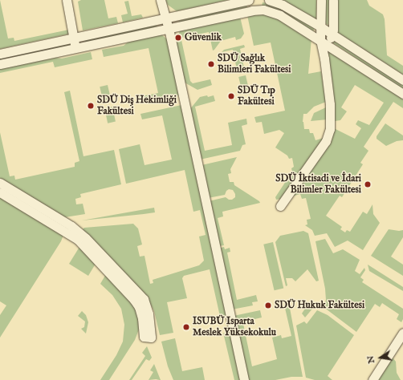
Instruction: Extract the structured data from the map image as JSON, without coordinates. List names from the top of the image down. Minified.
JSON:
{"places":["Güvenlik","SDÜ Sağlık Bilimleri Fakültesi","SDÜ Tıp Fakültesi","SDÜ Diş Hekimliği Fakültesi","SDÜ İktisadi ve İdari Bilimler Fakültesi","SDÜ Hukuk Fakültesi","ISUBÜ Isparta Meslek Yüksekokulu"],"north":"left"}
